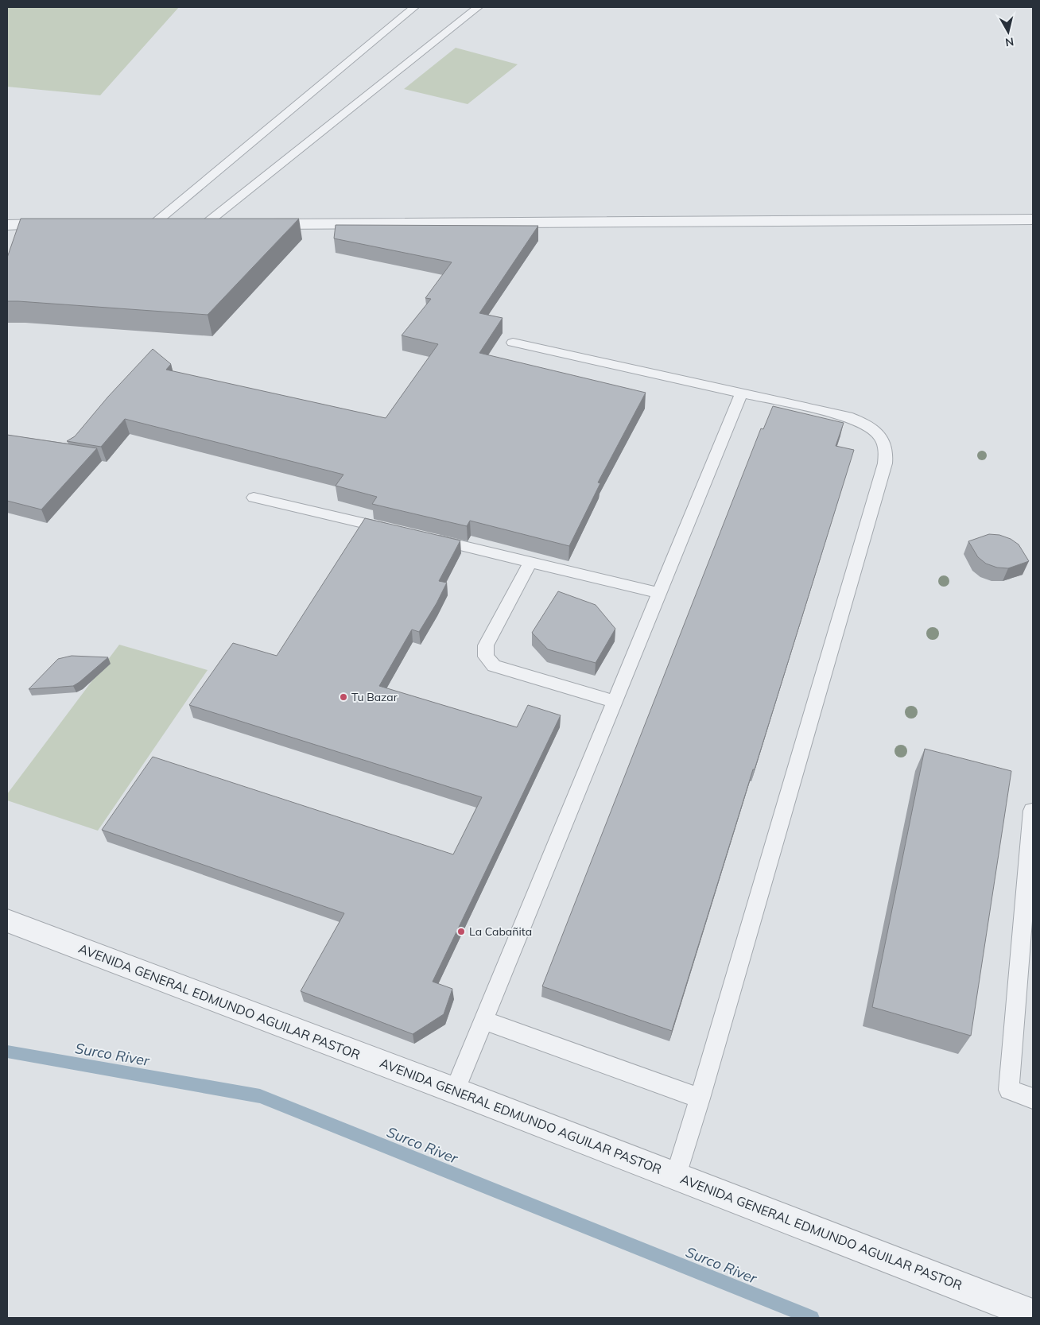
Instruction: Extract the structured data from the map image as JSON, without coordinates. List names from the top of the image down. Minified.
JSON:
{"streets":{"street":["AVENIDA GENERAL EDMUNDO AGUILAR PASTOR"]},"water":["Surco River"],"places":["Tu Bazar","La Cabañita"],"north":"bottom"}
